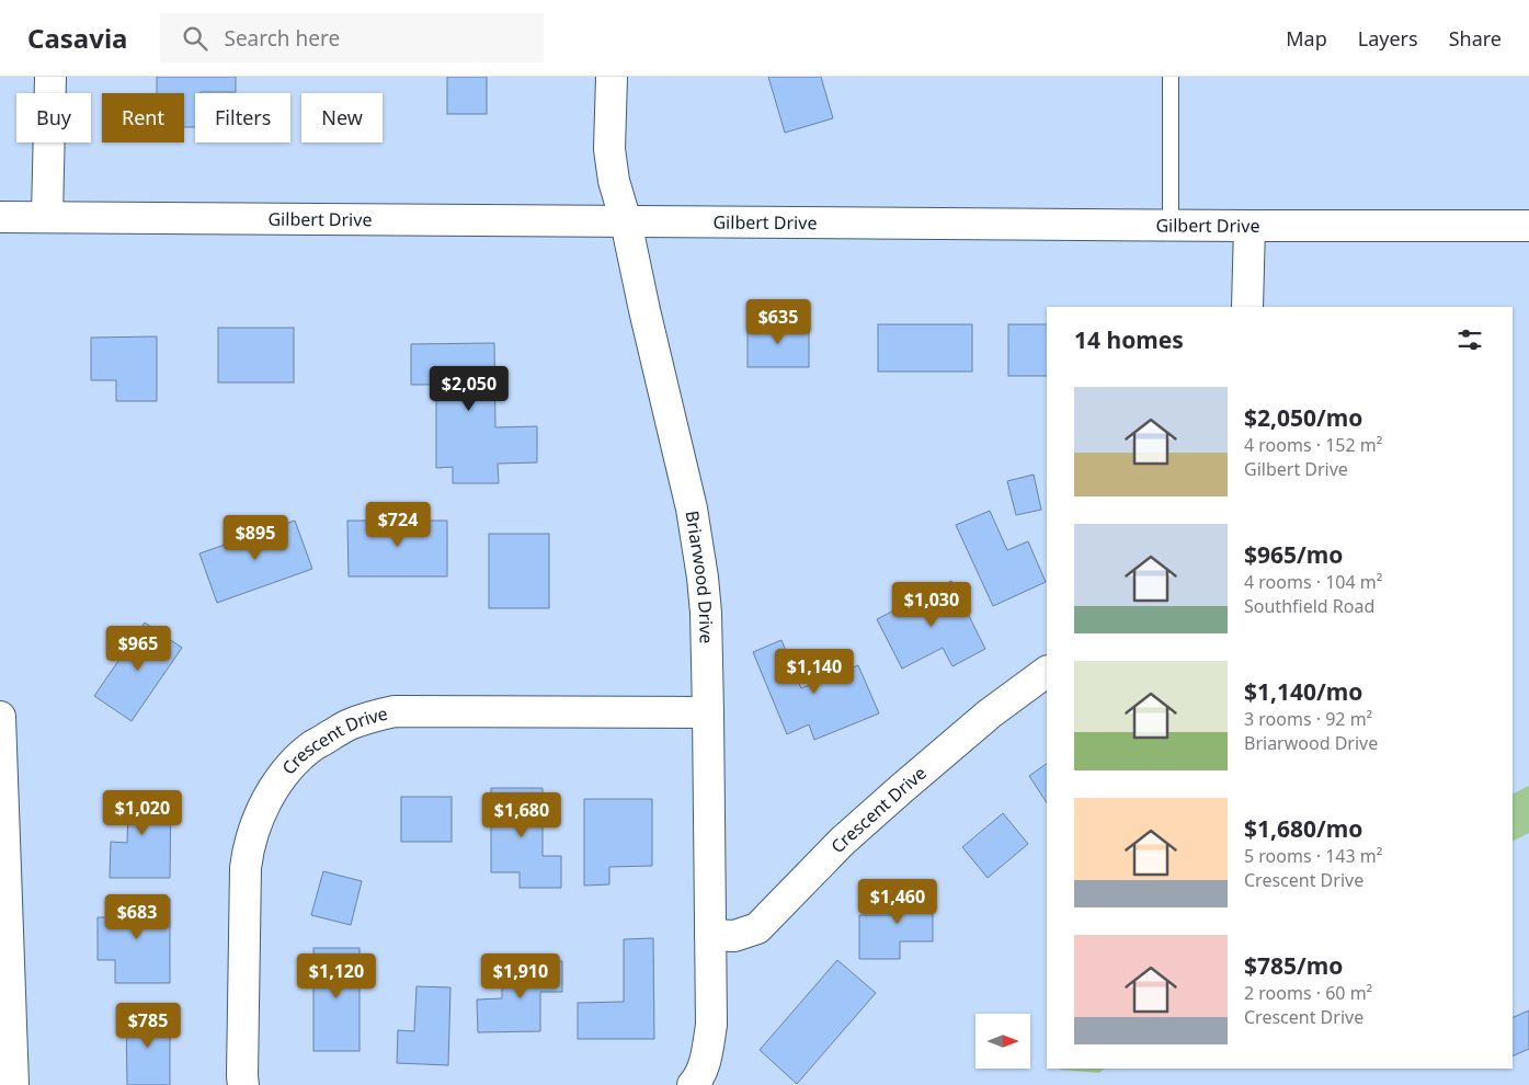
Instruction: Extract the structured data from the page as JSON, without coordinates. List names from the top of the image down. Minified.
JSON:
{"streets":{"street":["Gilbert Drive","Briarwood Drive","Crescent Drive"]},"crossings":[["Gilbert Drive","Briarwood Drive"],["Briarwood Drive","Crescent Drive"]],"north":"right","page":{"header":"Casavia","search":"Search here","nav":["Map","Layers","Share"],"chip":["Buy","Rent","Filters","New"],"price":["$635","$2,050","$724","$895","$1,030","$965","$1,140","$1,020","$1,680","$1,460","$683","$1,120","$1,910","$785"],"heading":"14 homes","list":[{"name":"$2,050/mo","note":"4 rooms · 152 m² · Gilbert Drive"},{"name":"$965/mo","note":"4 rooms · 104 m² · Southfield Road"},{"name":"$1,140/mo","note":"3 rooms · 92 m² · Briarwood Drive"},{"name":"$1,680/mo","note":"5 rooms · 143 m² · Crescent Drive"},{"name":"$785/mo","note":"2 rooms · 60 m² · Crescent Drive"}]}}
